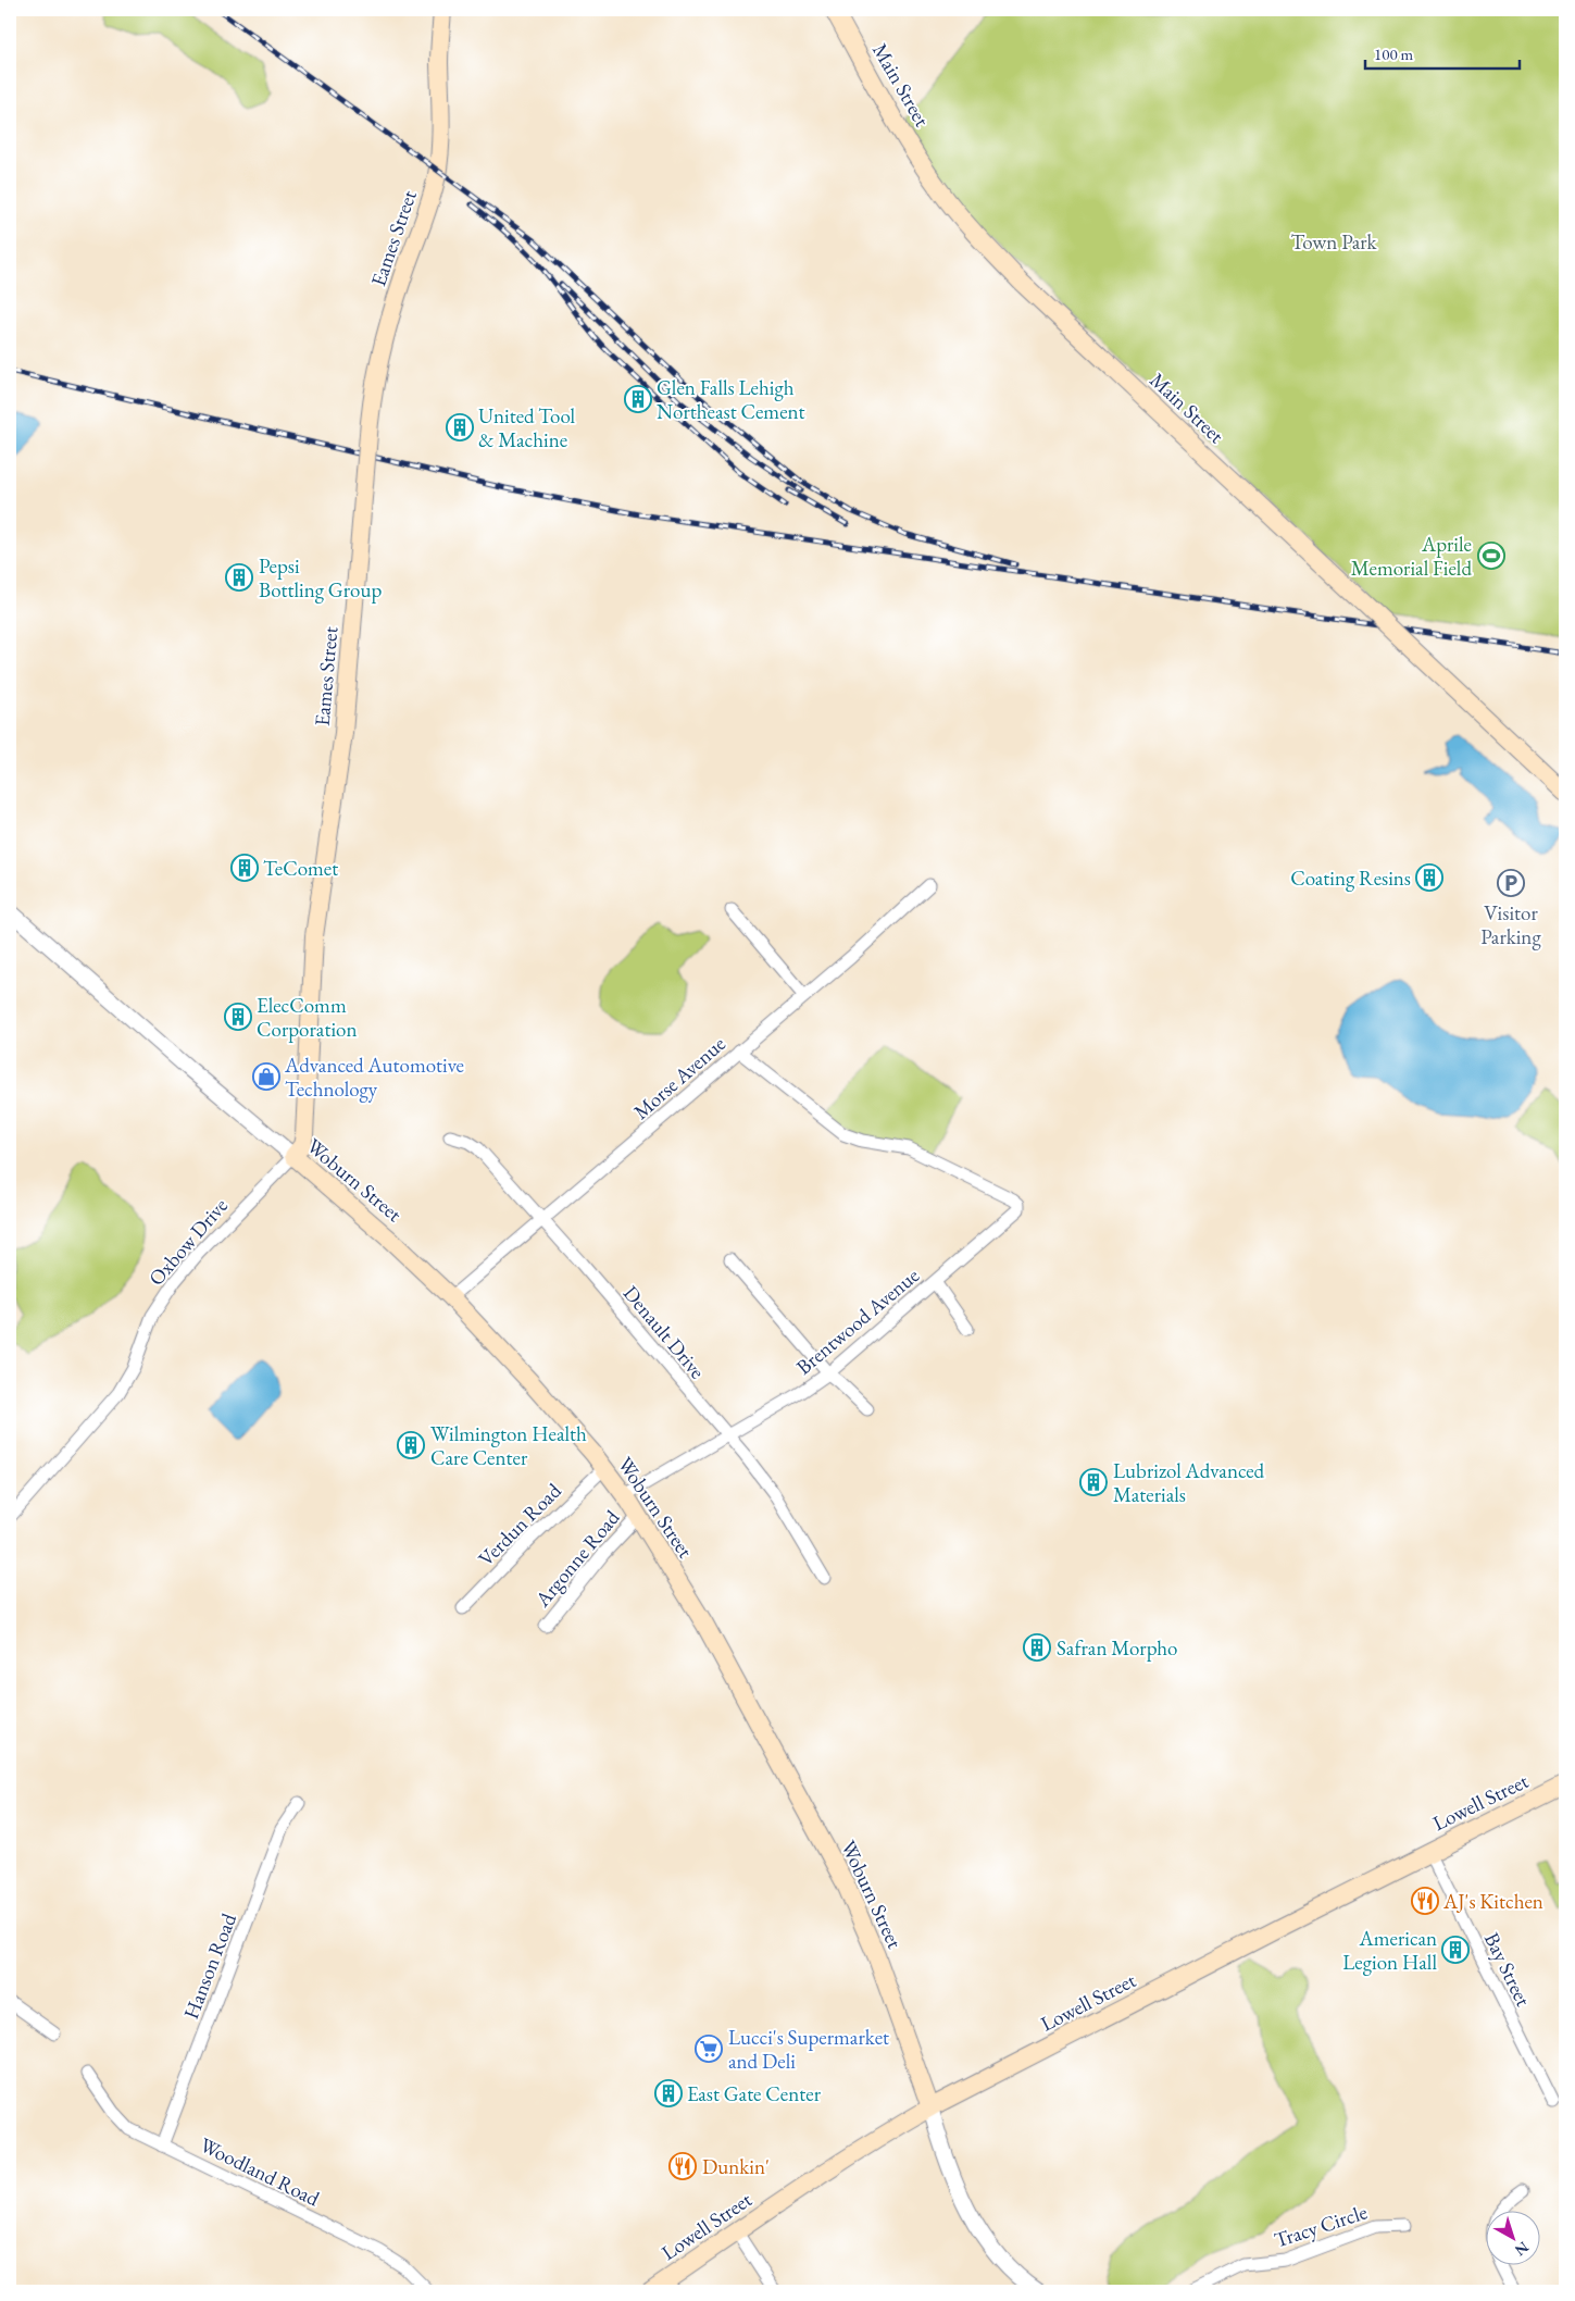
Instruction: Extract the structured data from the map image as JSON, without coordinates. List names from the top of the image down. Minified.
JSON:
{"streets":{"main road":["Main Street","Eames Street","Woburn Street","Lowell Street"],"street":["Morse Avenue","Oxbow Drive","Brentwood Avenue","Denault Drive","Verdun Road","Argonne Road","Hanson Road","Bay Street","Woodland Road","Tracy Circle"]},"crossings":[["Eames Street","Woburn Street"],["Eames Street","Oxbow Drive"],["Morse Avenue","Woburn Street"],["Morse Avenue","Brentwood Avenue"],["Morse Avenue","Denault Drive"],["Woburn Street","Oxbow Drive"],["Woburn Street","Brentwood Avenue"],["Woburn Street","Verdun Road"],["Woburn Street","Argonne Road"],["Woburn Street","Lowell Street"],["Brentwood Avenue","Denault Drive"],["Lowell Street","Bay Street"],["Hanson Road","Woodland Road"]],"parks":["Town Park"],"places":{"building":["Glen Falls Lehigh Northeast Cement","United Tool & Machine","Pepsi Bottling Group","TeComet","Coating Resins","ElecComm Corporation","Wilmington Health Care Center","Lubrizol Advanced Materials","Safran Morpho","American Legion Hall","East Gate Center"],"sports":["Aprile Memorial Field"],"parking":["Visitor Parking"],"shop":["Advanced Automotive Technology"],"restaurant":["AJ's Kitchen","Dunkin'"],"supermarket":["Lucci's Supermarket and Deli"]},"scale_bar":"100 m","north":"bottom right"}
